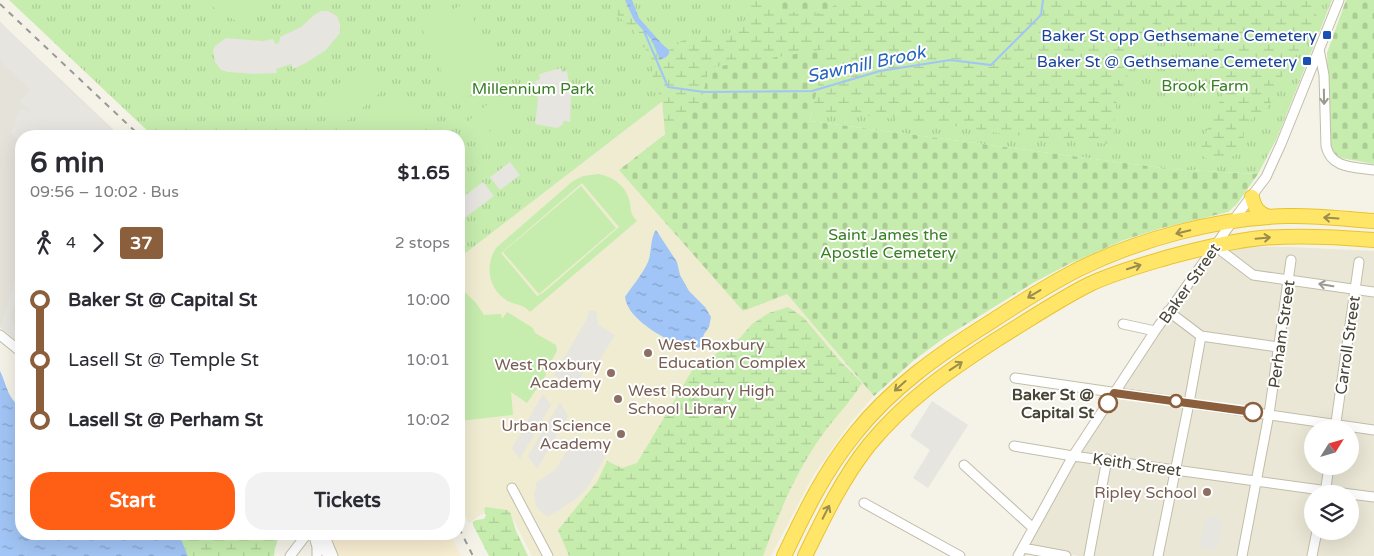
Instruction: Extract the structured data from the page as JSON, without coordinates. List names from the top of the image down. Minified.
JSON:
{"streets":{"street":["Baker Street","Perham Street","Carroll Street","Keith Street"]},"crossings":[["Baker Street","Keith Street"],["Perham Street","Keith Street"]],"water":["Sawmill Brook"],"parks":["Brook Farm","Millennium Park","Saint James the Apostle Cemetery"],"places":{"transit":["Baker St opp Gethsemane Cemetery","Baker St @ Gethsemane Cemetery"],"other":["West Roxbury Education Complex","West Roxbury Academy","West Roxbury High School Library","Baker St @ Capital St","Urban Science Academy","Ripley School"]},"lines":["bus line 37"],"north":"top right","page":{"heading":["6 min","09:56 – 10:02 · Bus","$1.65"],"legs":["4","37","2 stops"],"list":[{"name":"Baker St @ Capital St","value":"10:00"},{"name":"Lasell St @ Temple St","value":"10:01"},{"name":"Lasell St @ Perham St","value":"10:02"}],"buttons":["Start","Tickets"]}}
